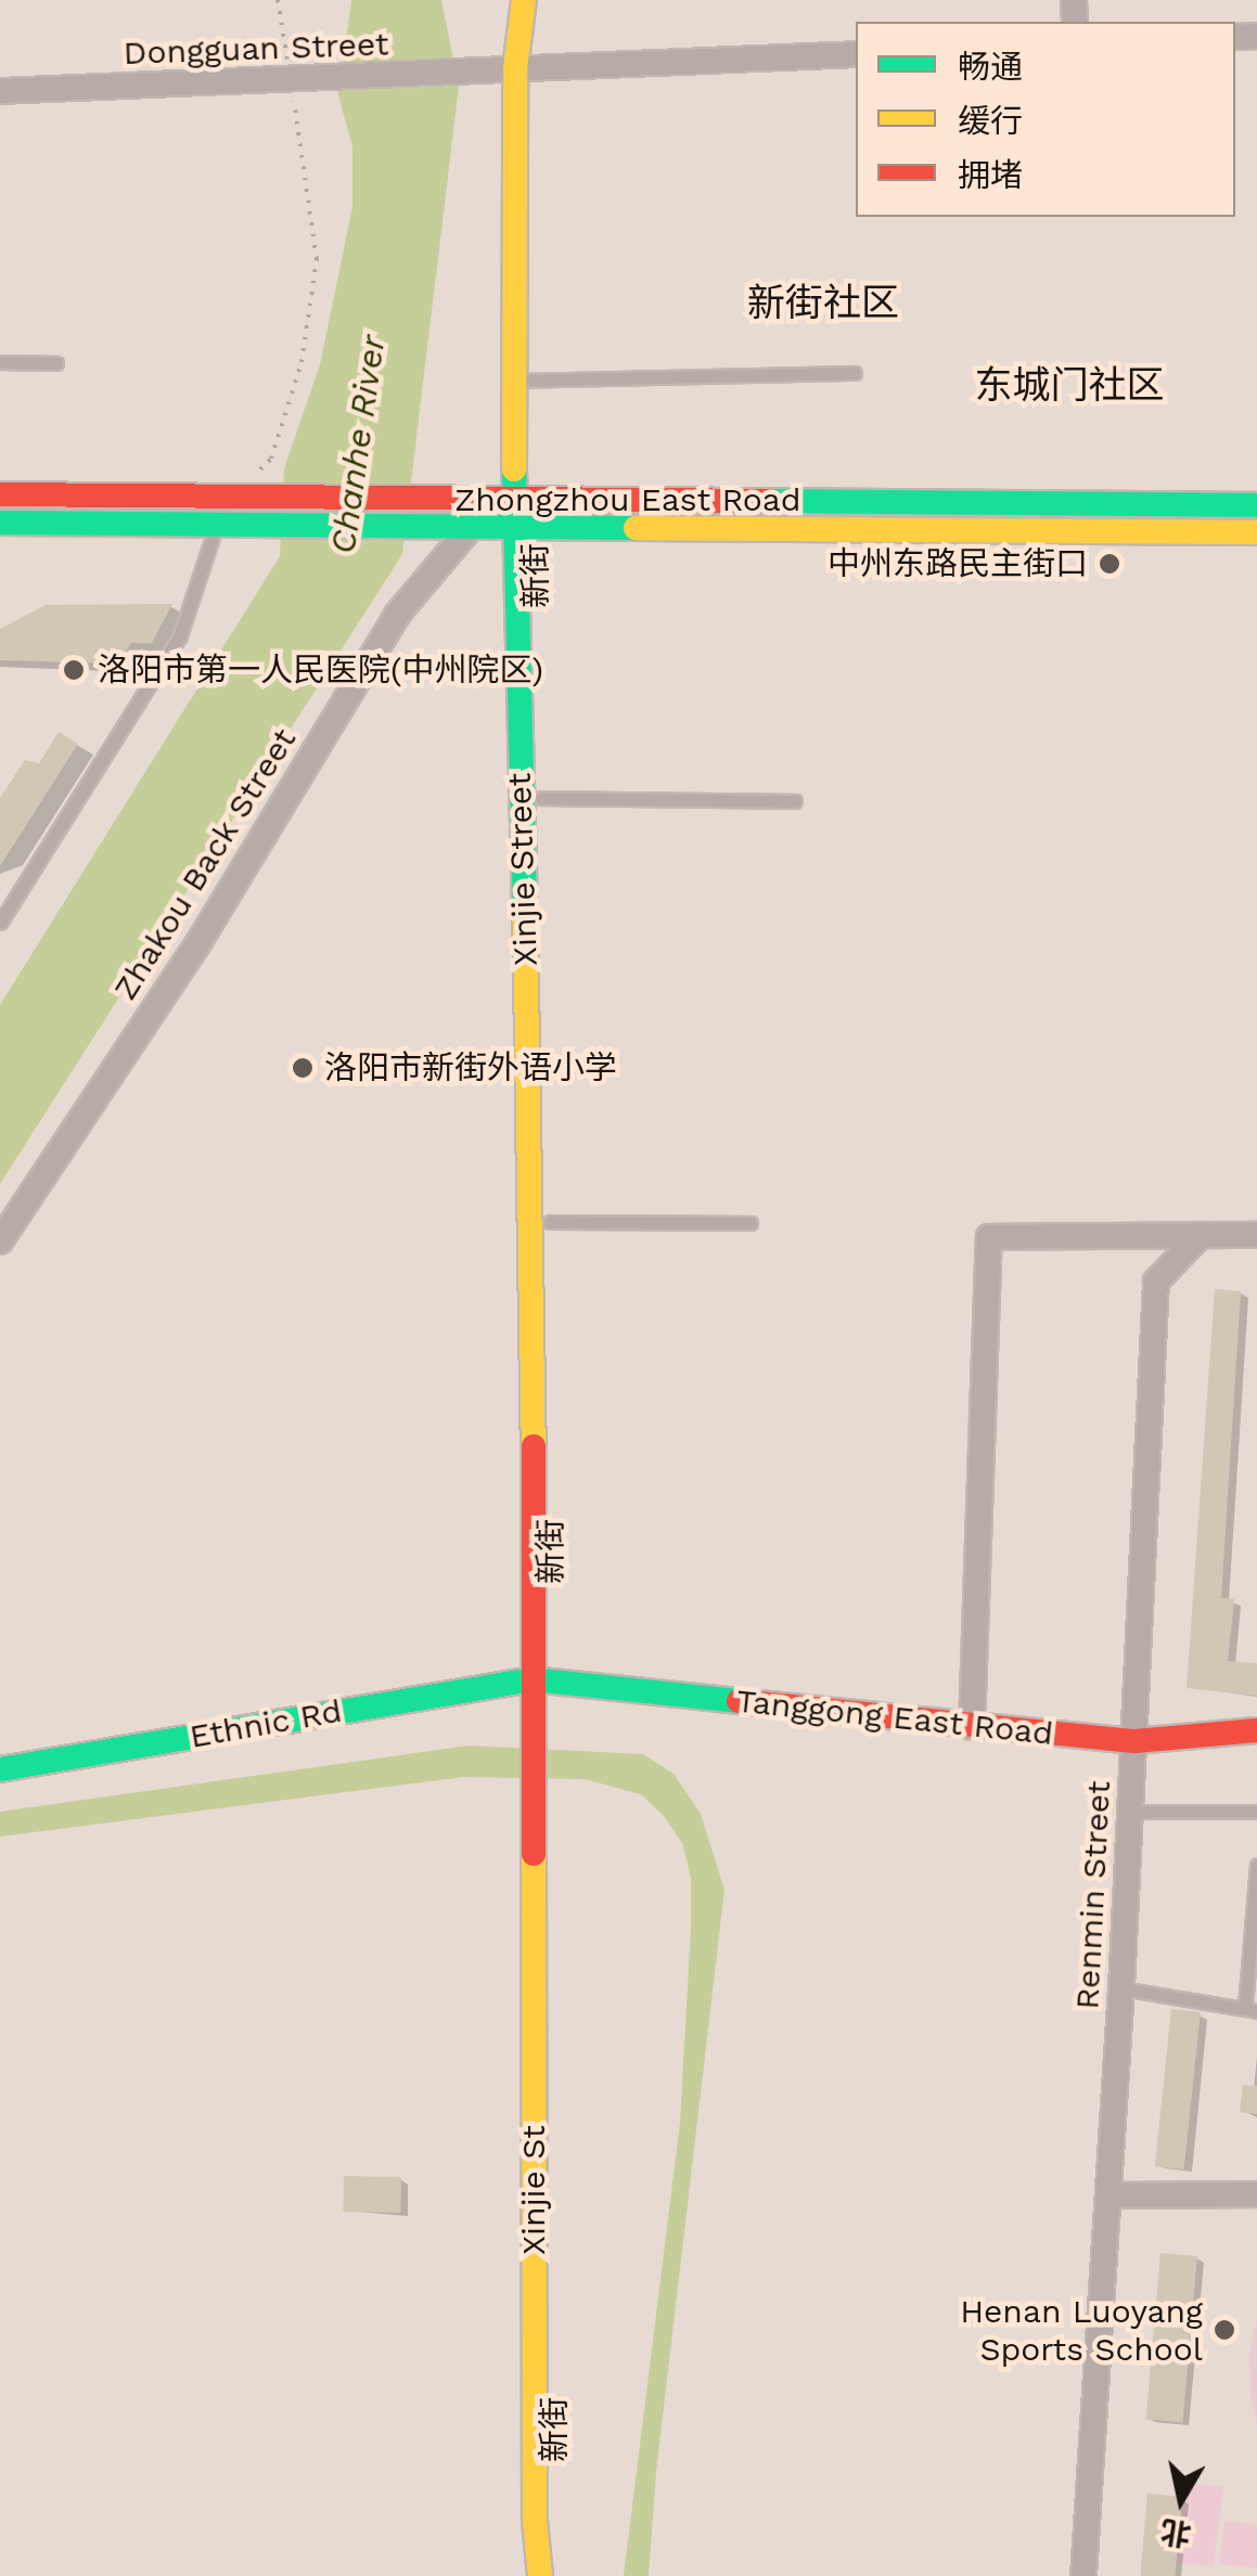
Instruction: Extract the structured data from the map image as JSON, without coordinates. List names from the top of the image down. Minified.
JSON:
{"streets":{"main road":["Zhongzhou East Road","新街","Xinjie Street","Tanggong East Road","Ethnic Rd","Xinjie St"],"street":["Dongguan Street","Zhakou Back Street","Renmin Street"]},"crossings":[["Dongguan Street","Xinjie Street"],["Zhongzhou East Road","新街"],["Zhongzhou East Road","Zhakou Back Street"],["Zhongzhou East Road","Xinjie Street"],["新街","Xinjie Street"],["新街","Tanggong East Road"],["新街","Ethnic Rd"],["新街","Xinjie St"],["Xinjie Street","Tanggong East Road"],["Xinjie Street","Ethnic Rd"],["Tanggong East Road","Ethnic Rd"],["Tanggong East Road","Renmin Street"]],"districts":["新街社区","东城门社区"],"water":["Chanhe River"],"places":["中州东路民主街口","洛阳市第一人民医院(中州院区)","洛阳市新街外语小学","Henan Luoyang Sports School"],"legend":["畅通","缓行","拥堵"],"north":"bottom"}
